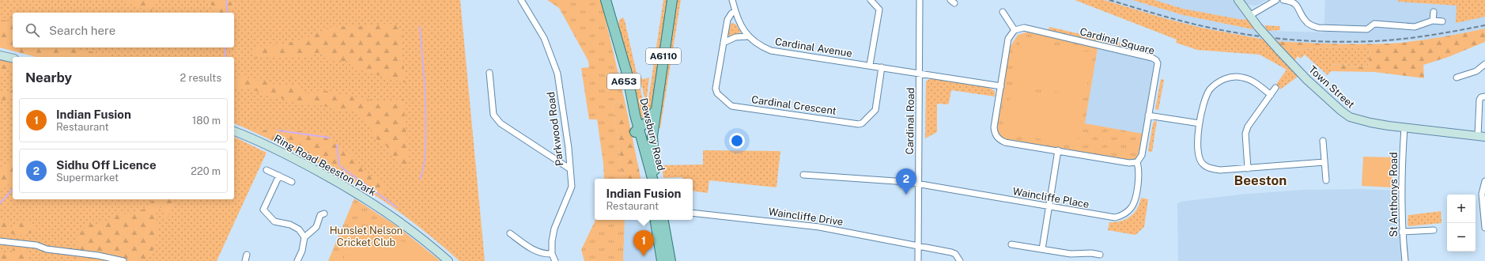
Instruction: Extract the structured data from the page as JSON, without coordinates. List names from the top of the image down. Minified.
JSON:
{"streets":{"main road":["A6110","A653","Dewsbury Road"],"street":["Cardinal Square","Cardinal Avenue","Town Street","Cardinal Crescent","Cardinal Road","Parkwood Road","Ring Road Beeston Park","St Anthonys Road","Waincliffe Place","Waincliffe Drive"]},"crossings":[["Cardinal Square","Waincliffe Place"],["Cardinal Avenue","Cardinal Crescent"],["Cardinal Avenue","Cardinal Road"],["Town Street","St Anthonys Road"],["Cardinal Road","Waincliffe Place"],["Cardinal Road","Waincliffe Drive"]],"districts":["Beeston"],"parks":["Hunslet Nelson Cricket Club"],"page":{"search":"Search here","heading":["Nearby","2 results"],"list":[{"mark":"1","name":"Indian Fusion","note":"Restaurant","value":"180 m"},{"mark":"2","name":"Sidhu Off Licence","note":"Supermarket","value":"220 m"}],"pins":["2","1"],"popup":["Indian Fusion","Restaurant"],"map_buttons":["+","−"]}}
